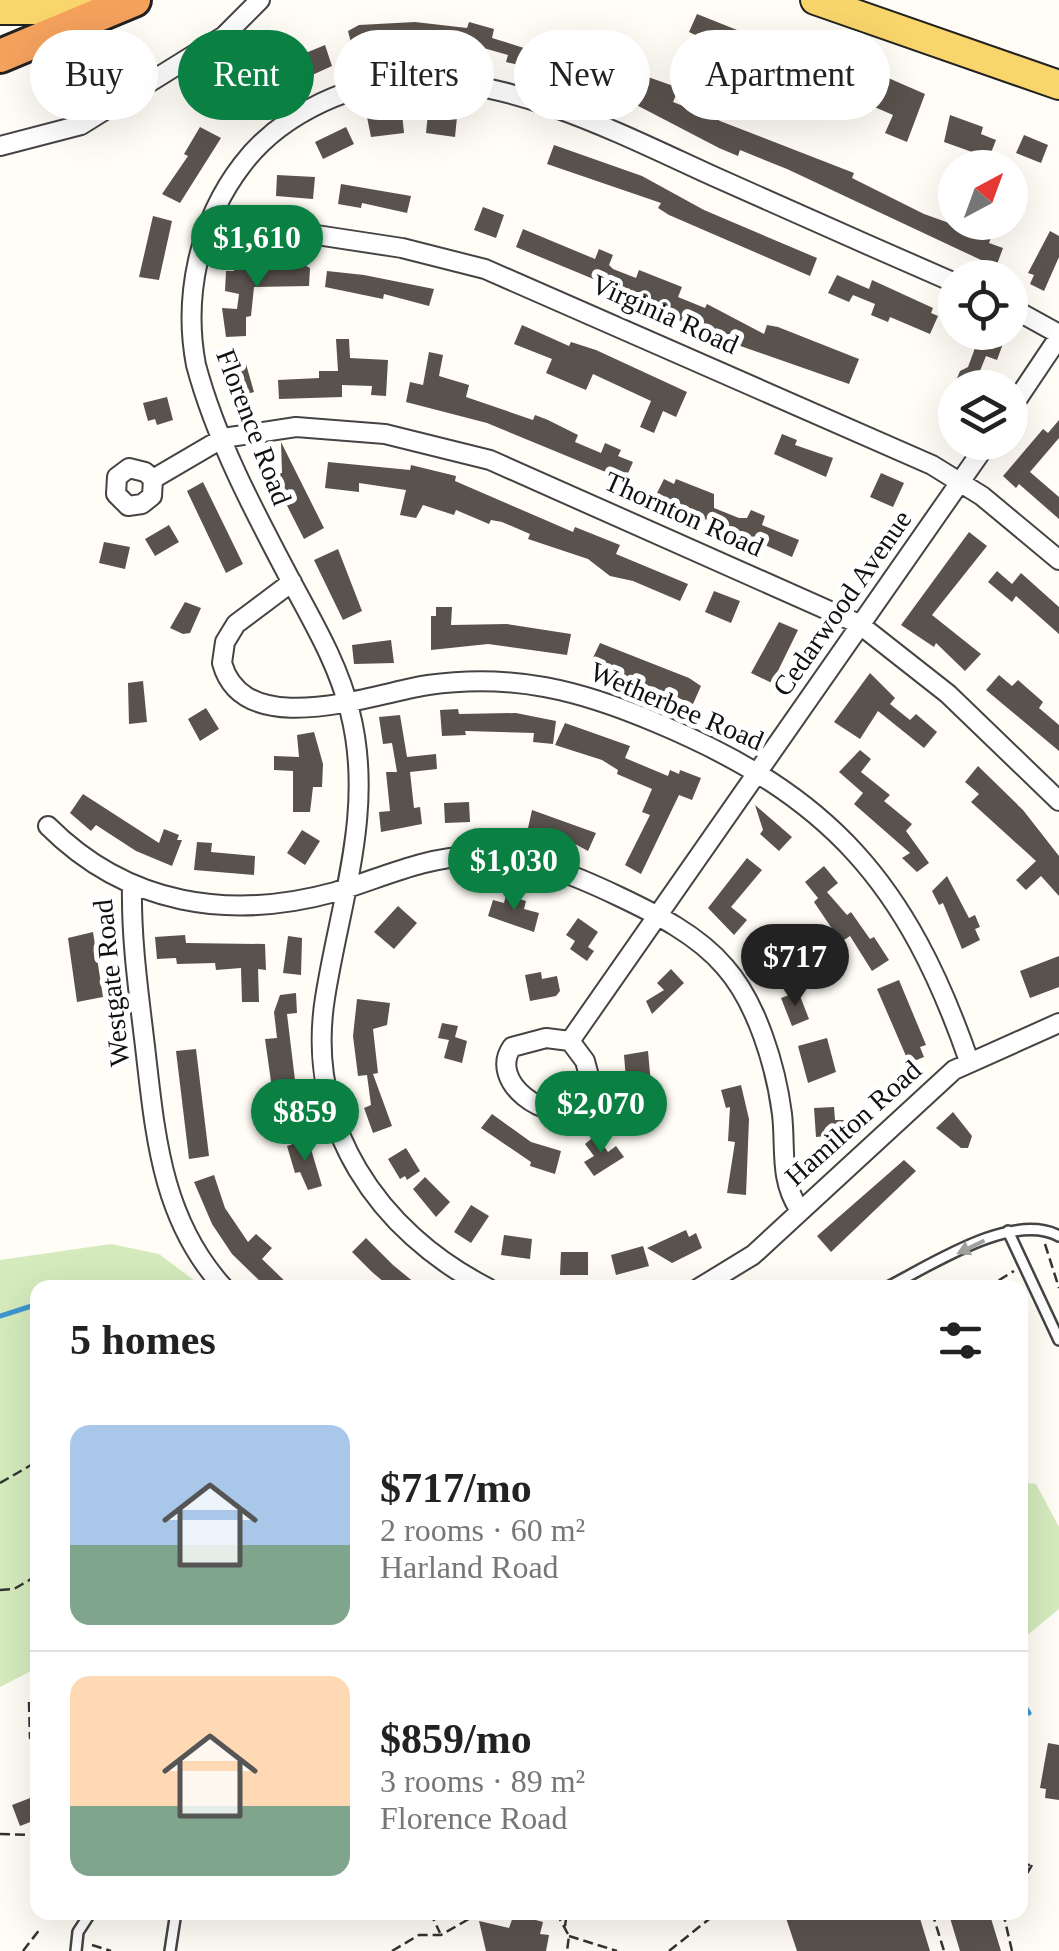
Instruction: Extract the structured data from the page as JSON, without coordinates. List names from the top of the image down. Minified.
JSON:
{"streets":{"street":["Virginia Road","Florence Road","Thornton Road","Cedarwood Avenue","Wetherbee Road","Westgate Road","Hamilton Road"]},"crossings":[["Virginia Road","Florence Road"],["Virginia Road","Cedarwood Avenue"],["Florence Road","Thornton Road"],["Florence Road","Wetherbee Road"],["Thornton Road","Cedarwood Avenue"],["Cedarwood Avenue","Wetherbee Road"],["Wetherbee Road","Hamilton Road"]],"north":"top right","page":{"chip":["Buy","Rent","Filters","New","Apartment"],"price":["$1,610","$1,030","$717","$2,070","$859"],"heading":"5 homes","list":[{"name":"$717/mo","note":"2 rooms · 60 m² · Harland Road"},{"name":"$859/mo","note":"3 rooms · 89 m² · Florence Road"}]}}
